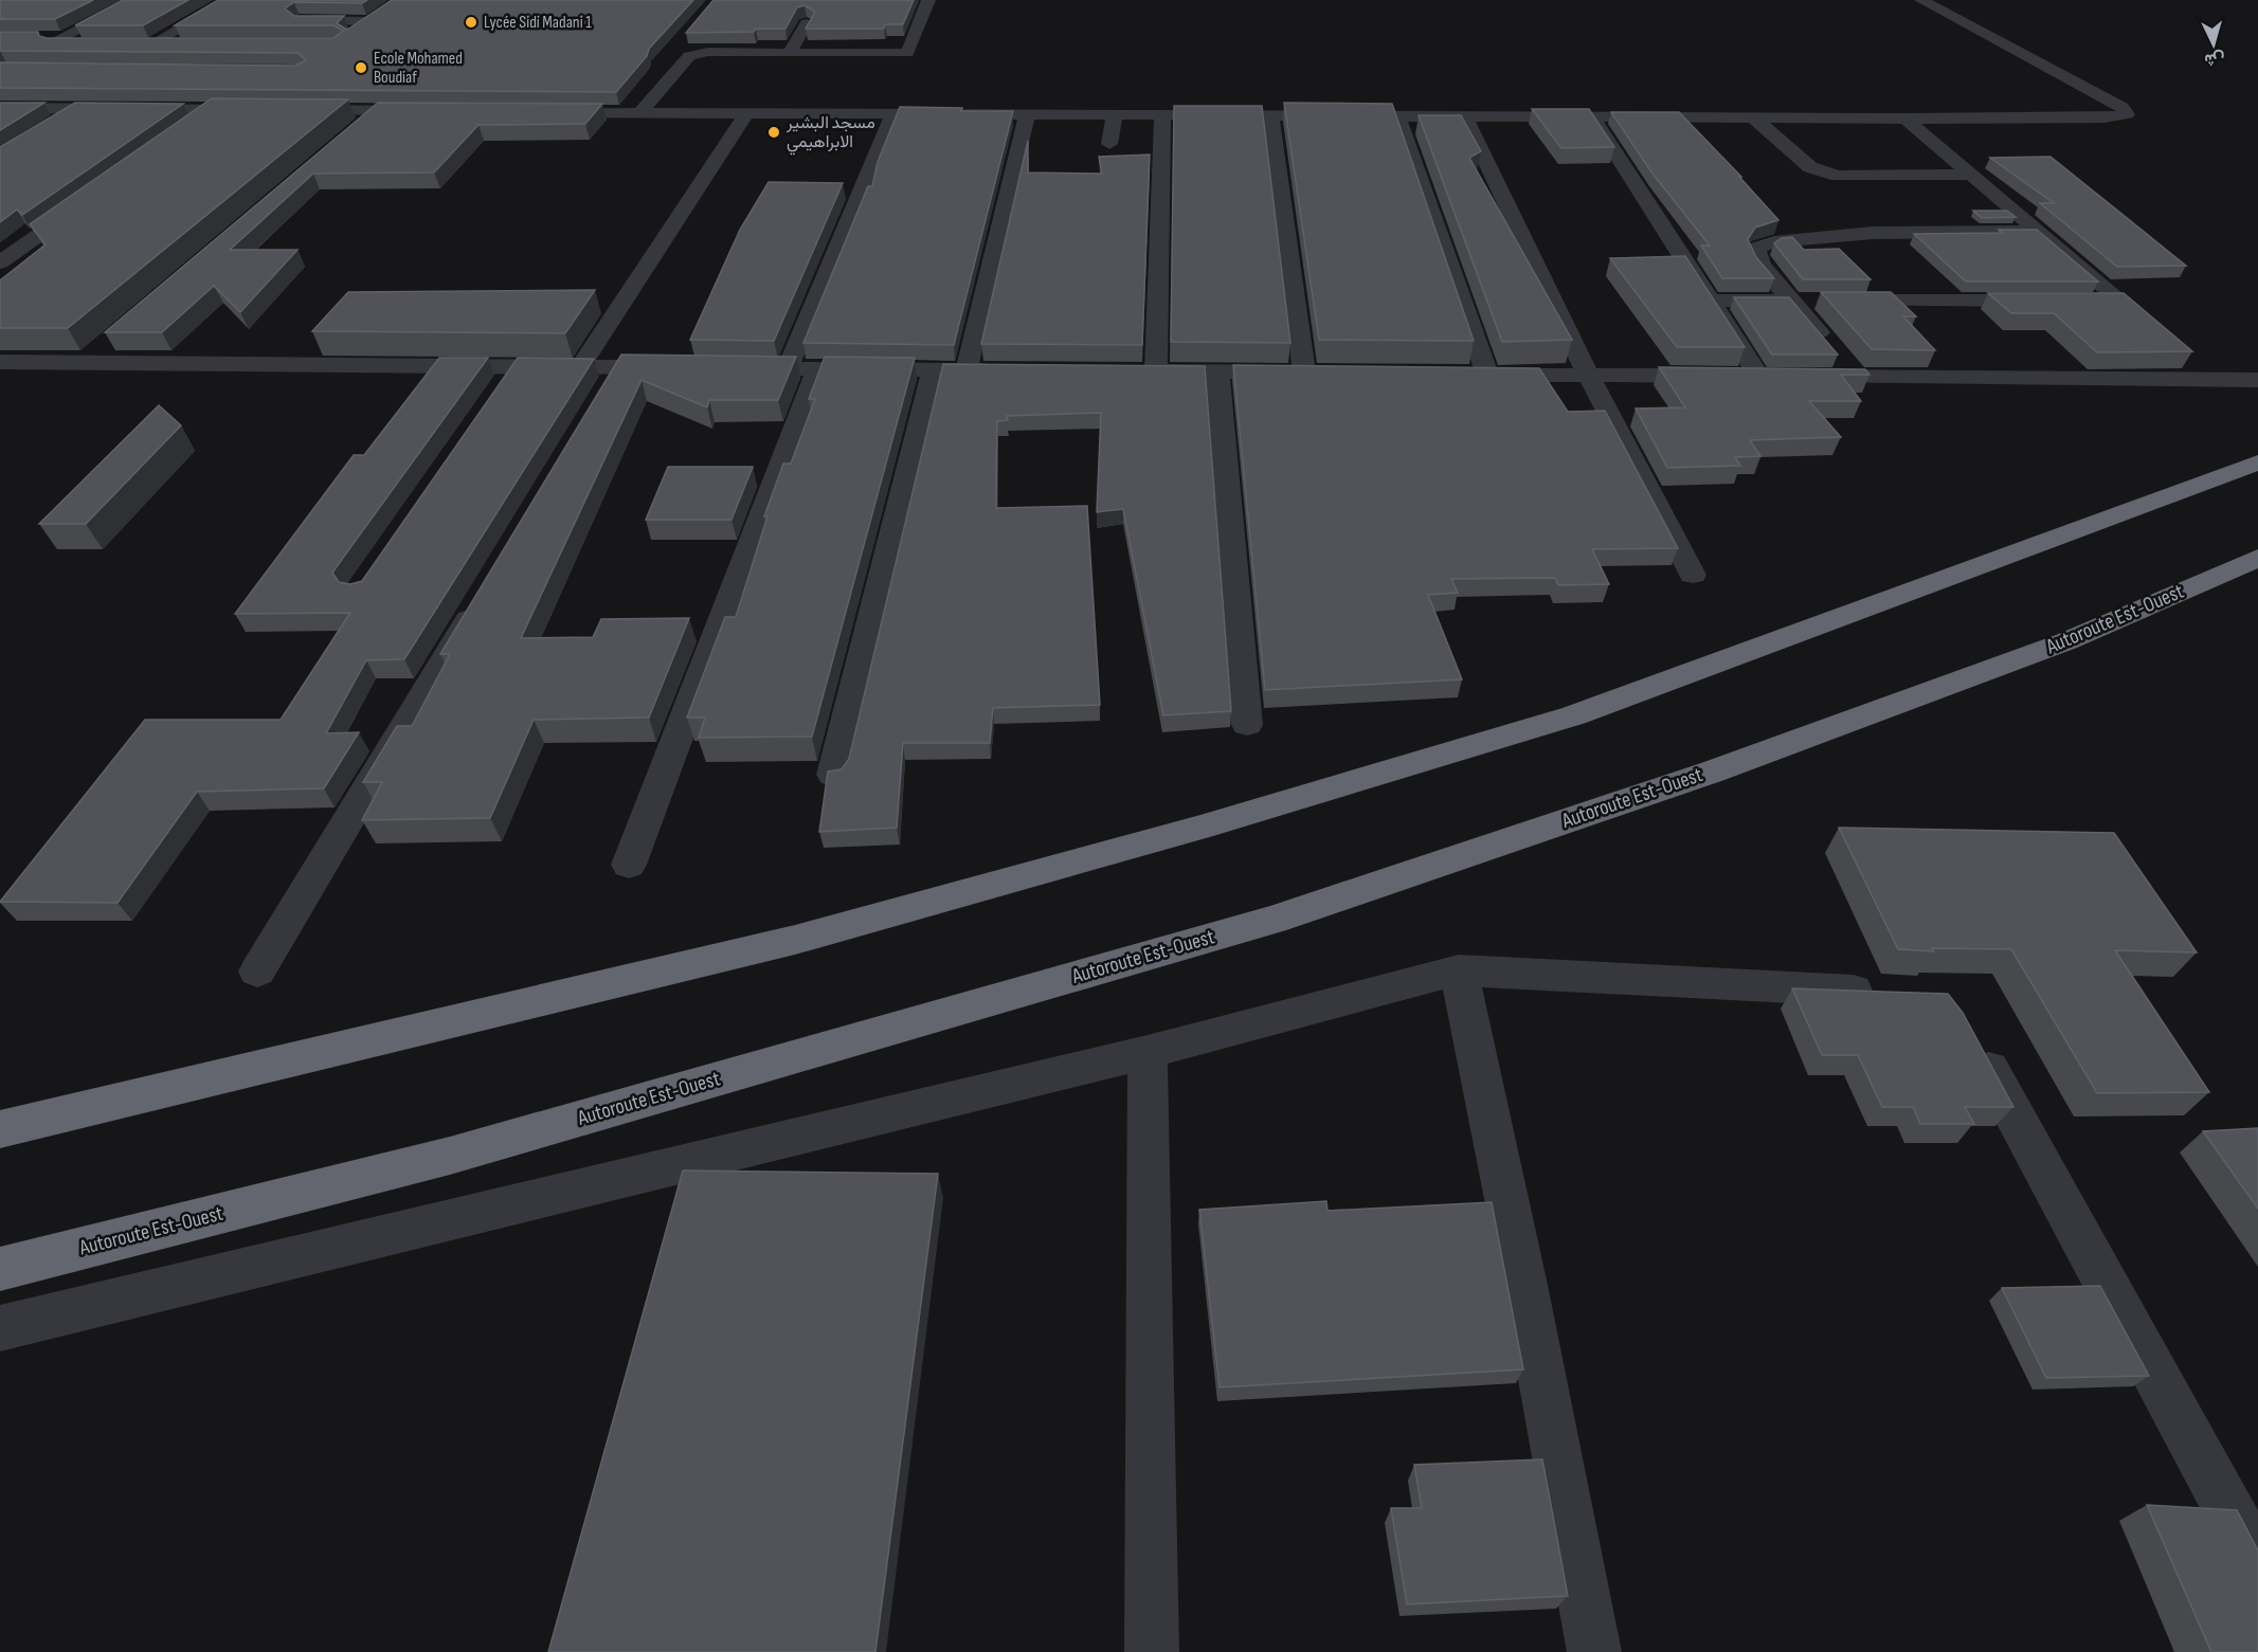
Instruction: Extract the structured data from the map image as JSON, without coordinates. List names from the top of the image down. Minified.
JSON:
{"streets":{"highway":["Autoroute Est-Ouest"]},"places":["Lycée Sidi Madani 1","Ecole Mohamed Boudiaf","مسجد البشير الابراهيمي"],"north":"bottom"}
